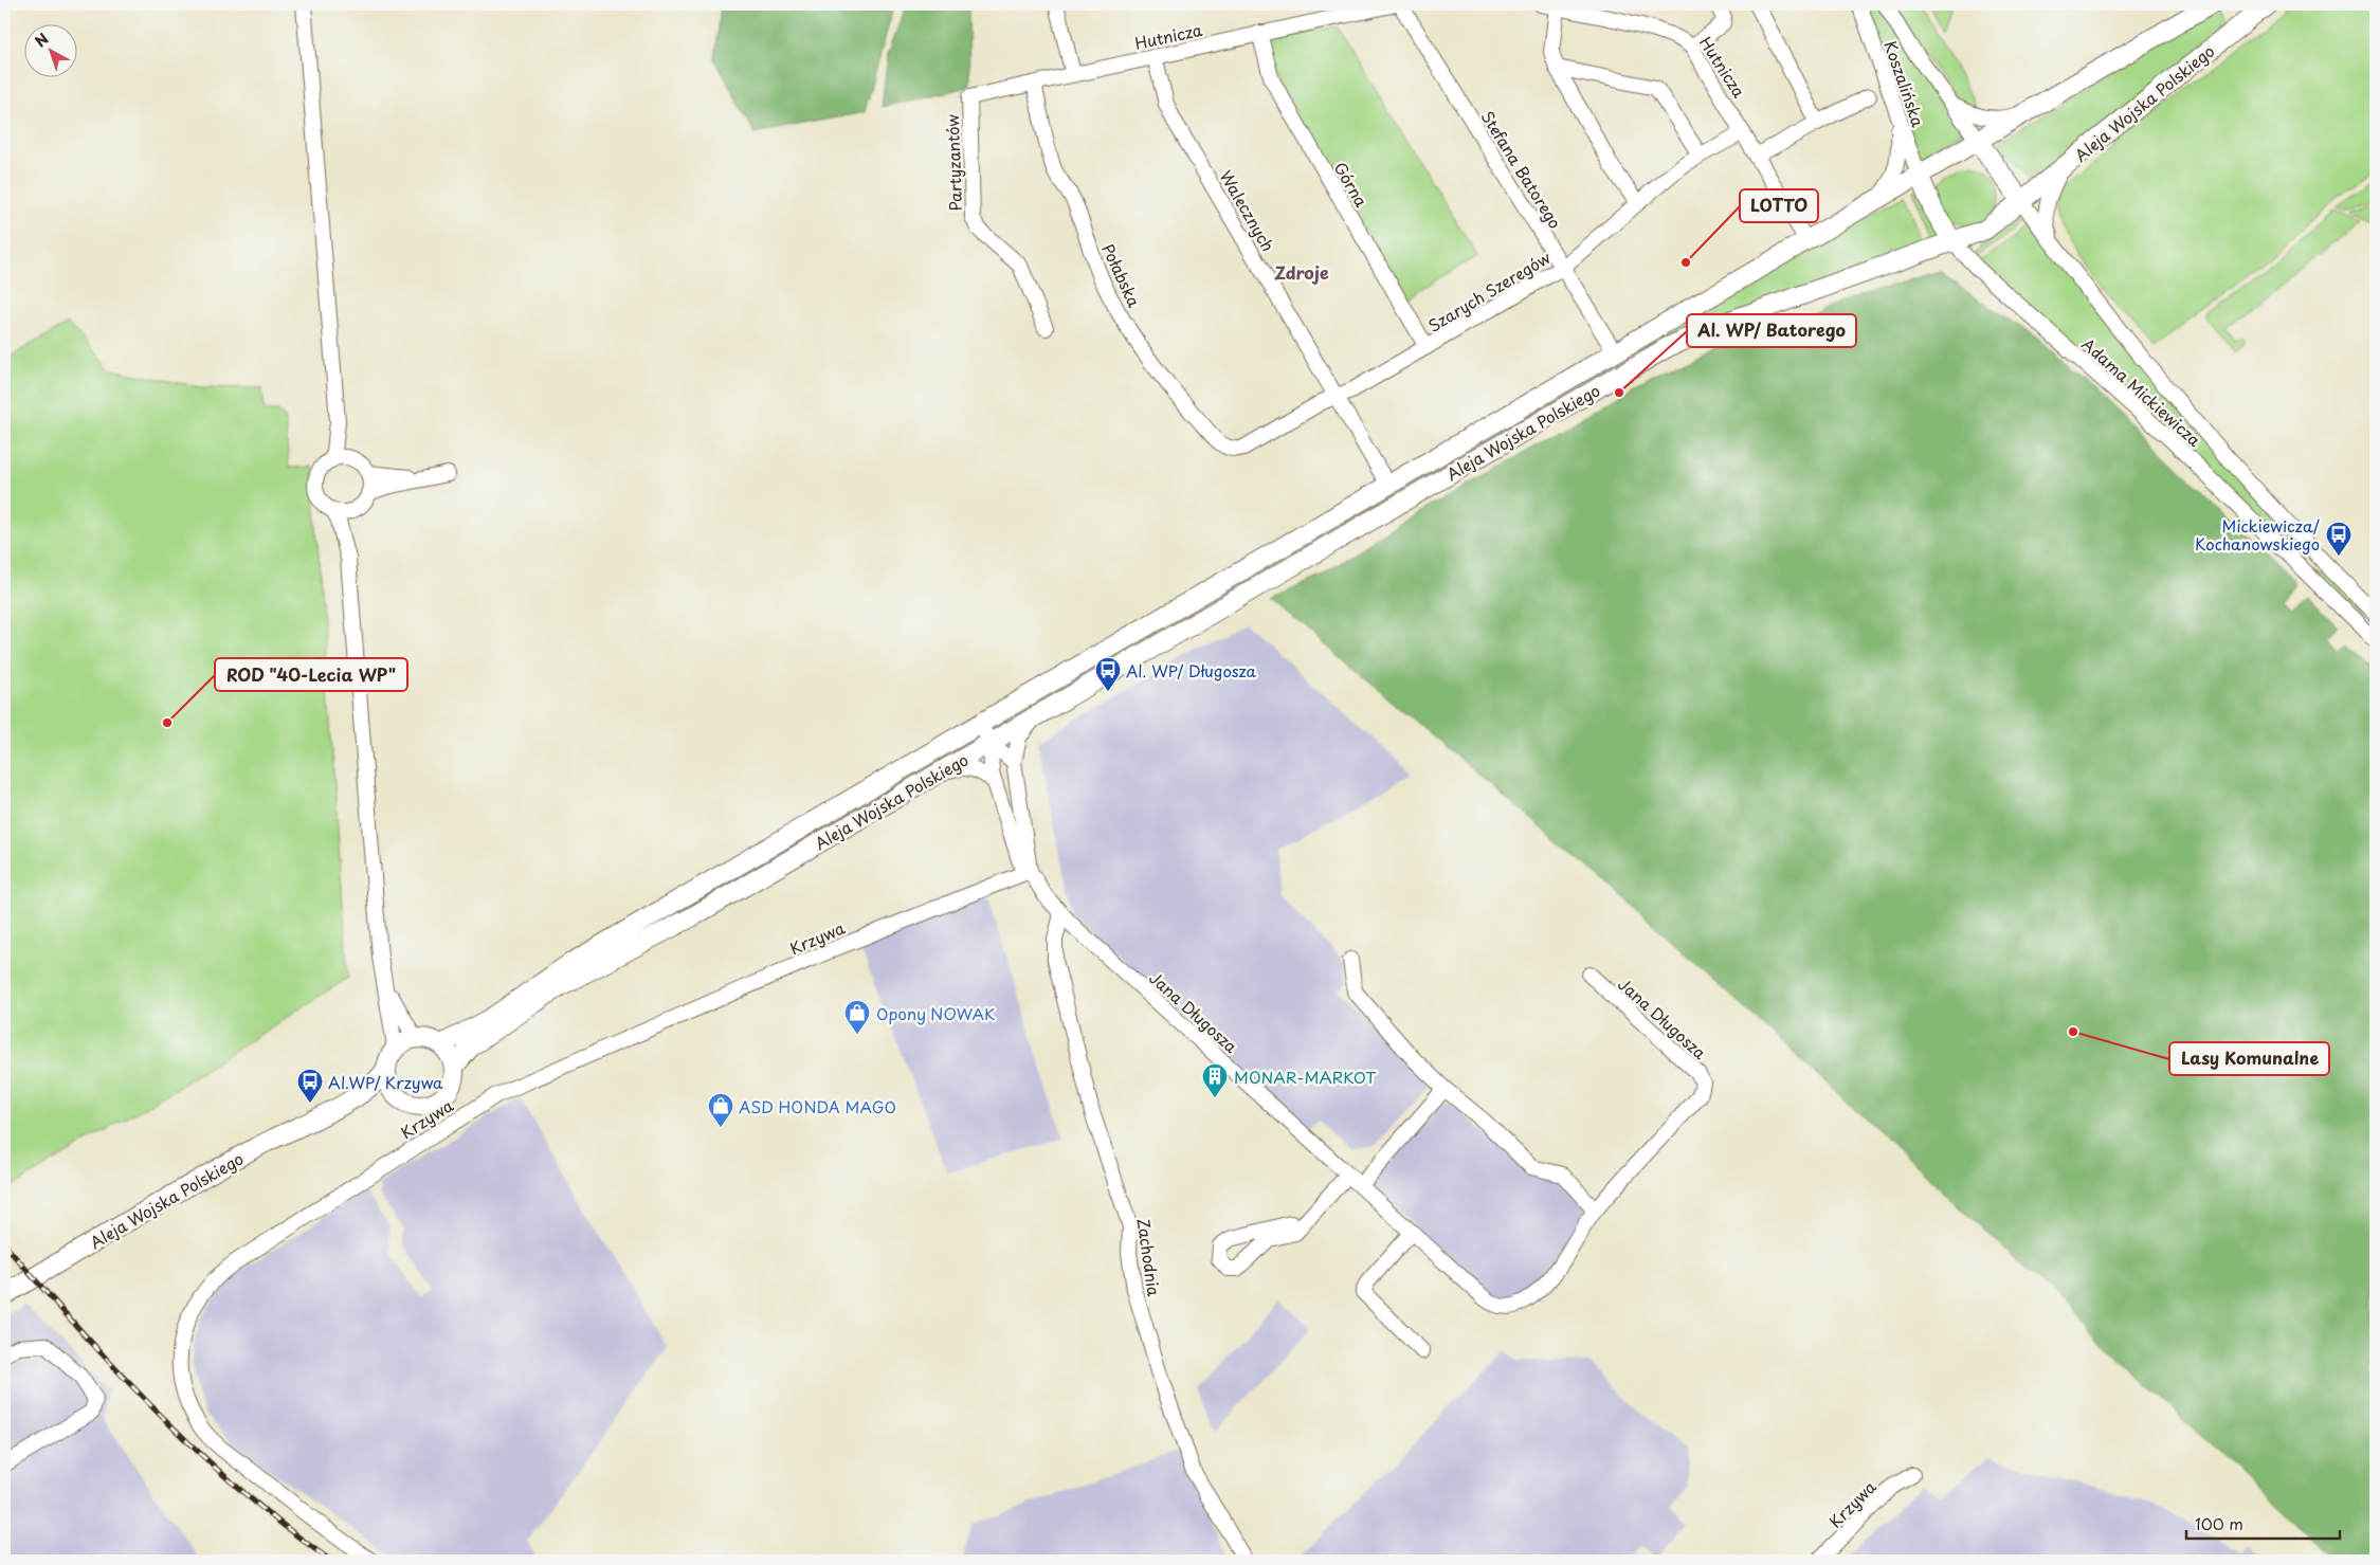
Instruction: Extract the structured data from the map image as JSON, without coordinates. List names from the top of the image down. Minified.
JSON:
{"streets":{"main road":["Aleja Wojska Polskiego"],"street":["Hutnicza","Koszalińska","Partyzantów","Stefana Batorego","Górna","Walecznych","Połabska","Szarych Szeregów","Adama Mickiewicza","Krzywa","Jana Długosza","Zachodnia"]},"crossings":[["Hutnicza","Aleja Wojska Polskiego"],["Hutnicza","Partyzantów"],["Hutnicza","Górna"],["Hutnicza","Walecznych"],["Hutnicza","Połabska"],["Hutnicza","Szarych Szeregów"],["Koszalińska","Aleja Wojska Polskiego"],["Aleja Wojska Polskiego","Stefana Batorego"],["Aleja Wojska Polskiego","Walecznych"],["Aleja Wojska Polskiego","Adama Mickiewicza"],["Stefana Batorego","Szarych Szeregów"],["Górna","Szarych Szeregów"],["Walecznych","Szarych Szeregów"],["Połabska","Szarych Szeregów"],["Krzywa","Jana Długosza"],["Jana Długosza","Zachodnia"]],"districts":["Zdroje"],"places":{"other":["LOTTO","Al. WP/ Batorego","ROD \"40-Lecia WP\"","Lasy Komunalne"],"bus stop":["Mickiewicza/ Kochanowskiego","Al. WP/ Długosza","Al.WP/ Krzywa"],"shop":["Opony NOWAK","ASD HONDA MAGO"],"building":["MONAR-MARKOT"]},"scale_bar":"100 m","north":"top left"}
